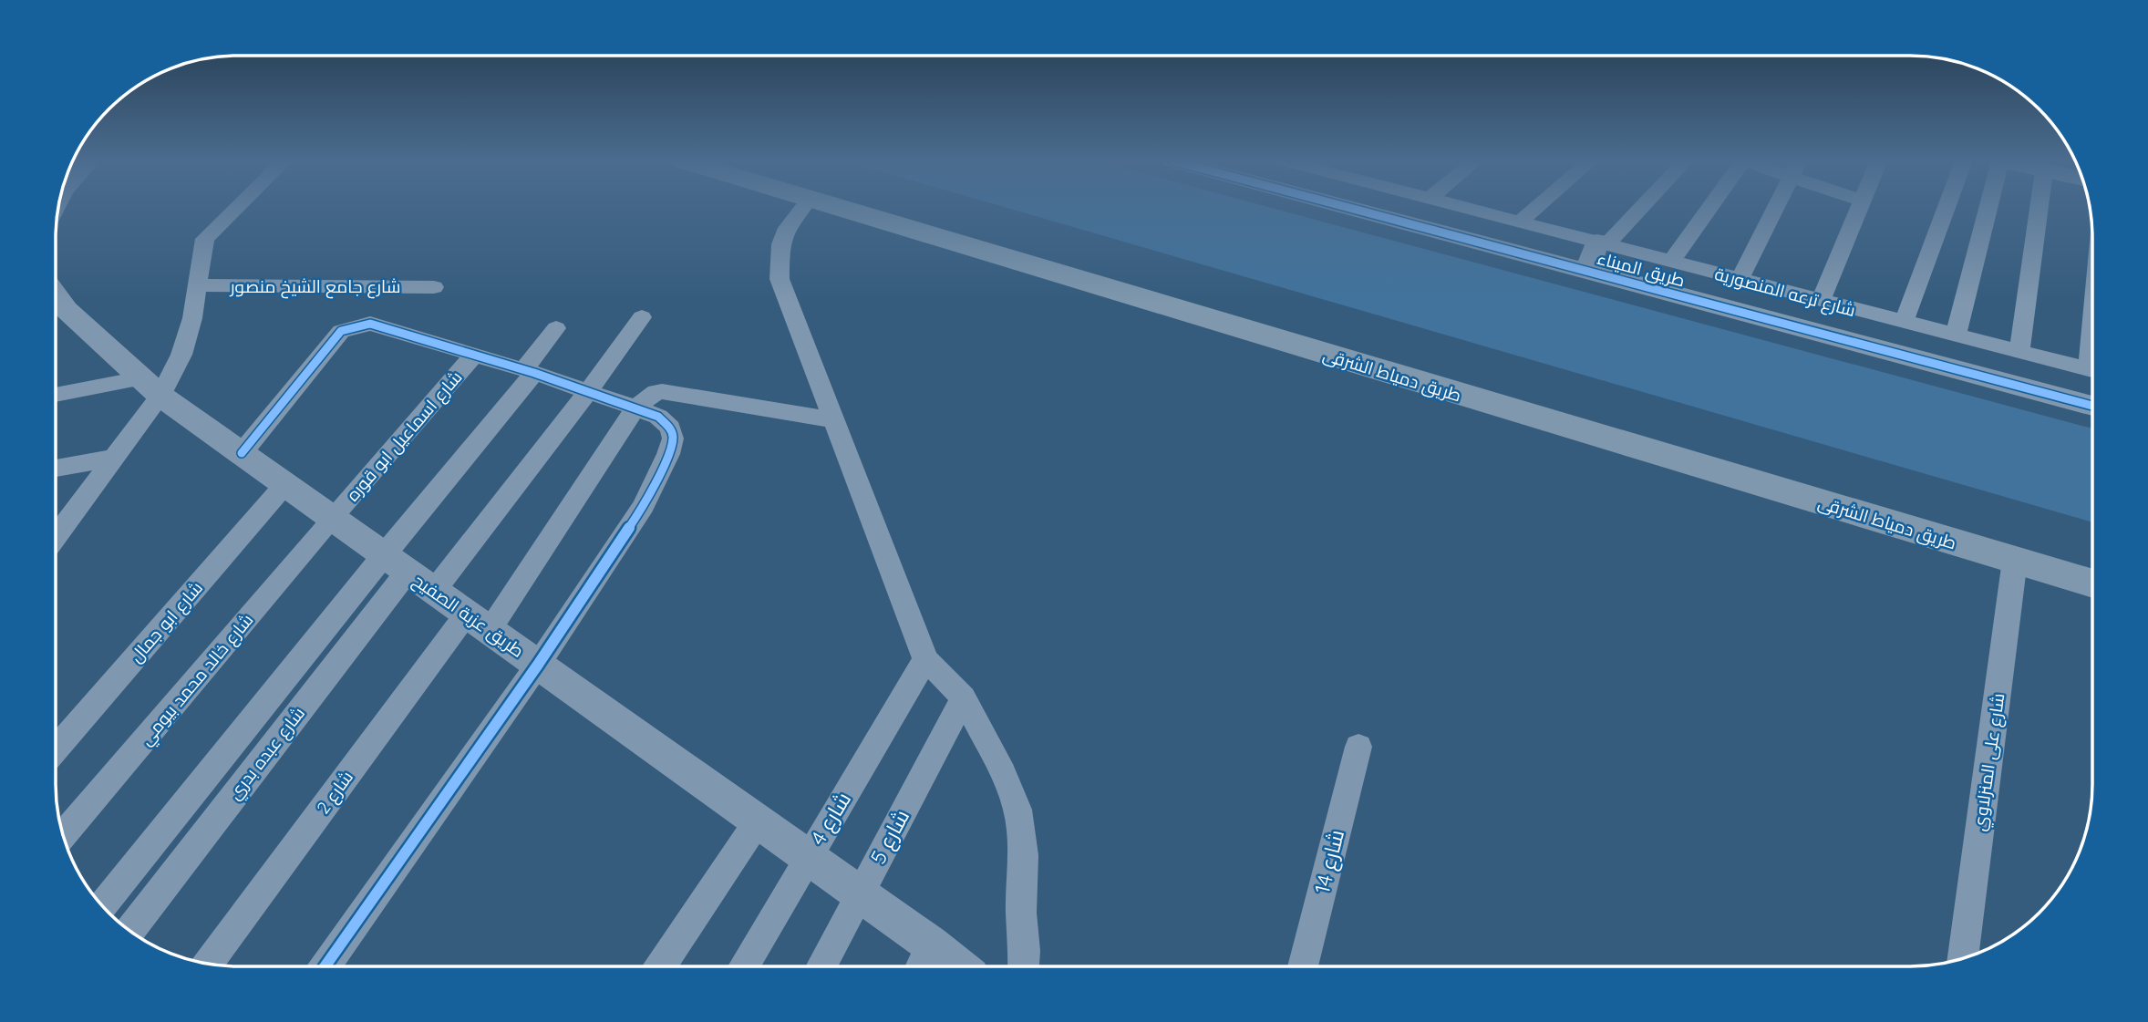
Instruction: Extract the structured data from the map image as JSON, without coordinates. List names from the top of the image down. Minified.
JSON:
{"streets":{"highway":["طريق دمياط الشرقى"],"street":["طريق الميناء","شارع جامع الشيخ منصور","شارع ترعه المنصورية","شارع اسماعيل ابو قوره","طريق عزبة الصفيح","شارع ابو جمال","شارع خالد محمد بيومي","شارع عبده بدري","شارع على المنزلاوي","شارع 2","شارع 4","شارع 5","شارع 14"]},"crossings":[["طريق دمياط الشرقى","شارع على المنزلاوي"],["شارع اسماعيل ابو قوره","طريق عزبة الصفيح"],["شارع اسماعيل ابو قوره","شارع خالد محمد بيومي"],["طريق عزبة الصفيح","شارع ابو جمال"],["طريق عزبة الصفيح","شارع خالد محمد بيومي"],["طريق عزبة الصفيح","شارع عبده بدري"],["طريق عزبة الصفيح","شارع 2"],["طريق عزبة الصفيح","شارع 4"],["طريق عزبة الصفيح","شارع 5"]]}
